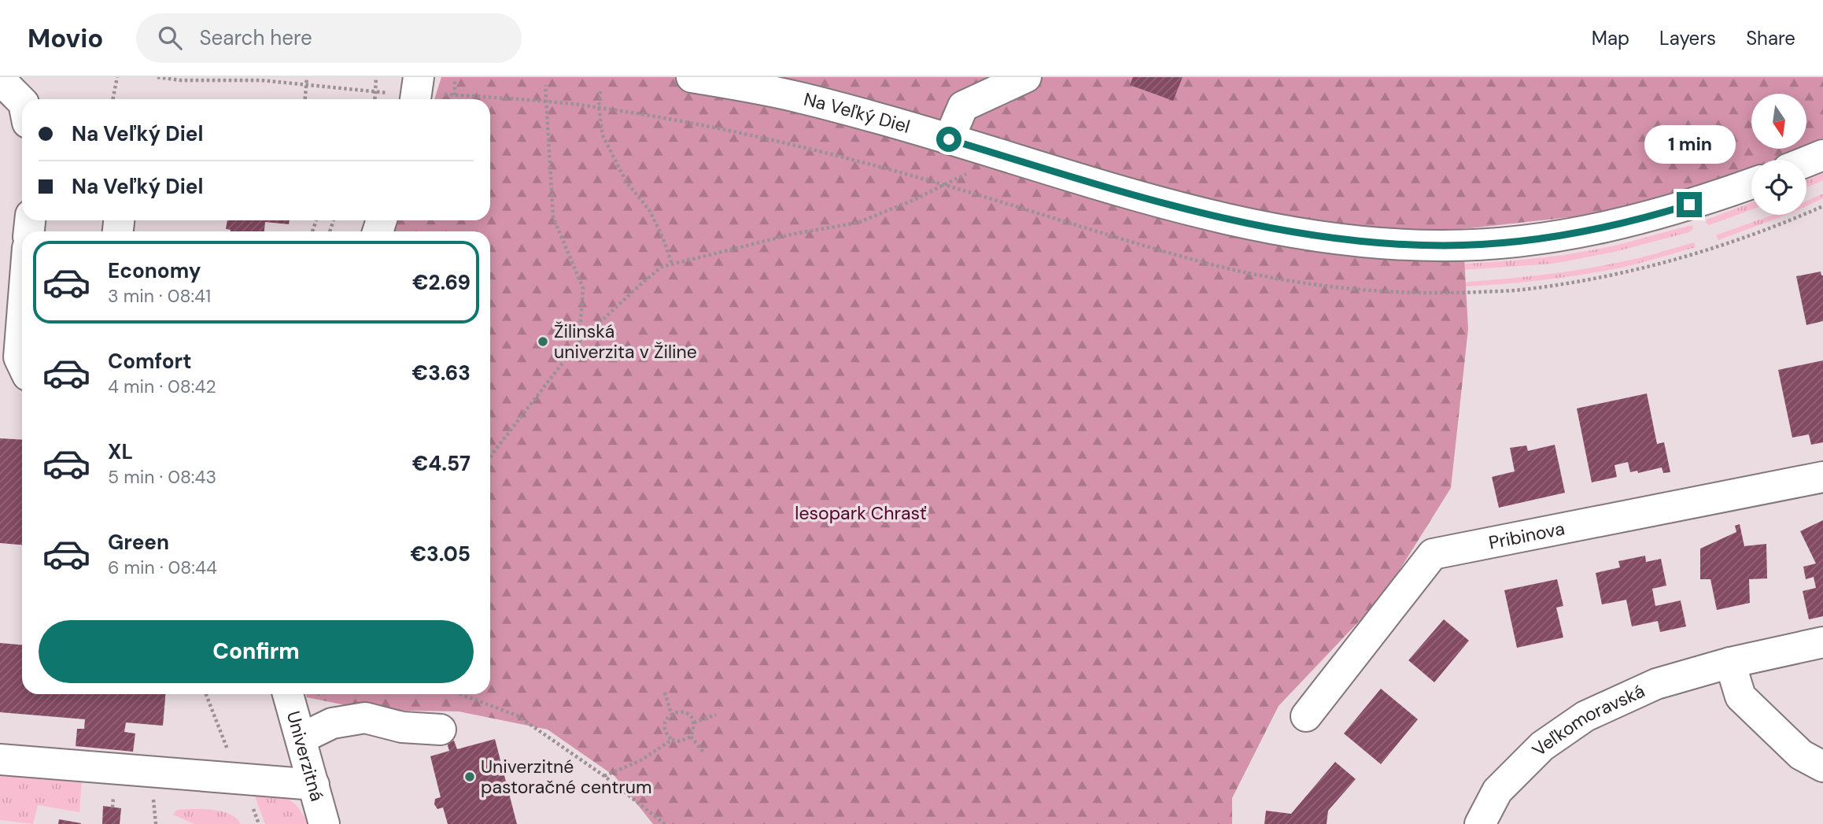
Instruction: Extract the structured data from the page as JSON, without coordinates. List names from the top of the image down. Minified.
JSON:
{"streets":{"street":["Na Veľký Diel","Pribinova","Veľkomoravská","Univerzitná"]},"parks":["lesopark Chrasť"],"places":["Žilinská univerzita v Žiline","Univerzitné pastoračné centrum"],"north":"bottom","page":{"header":"Movio","search":"Search here","nav":["Map","Layers","Share"],"banner":["Na Veľký Diel","Na Veľký Diel"],"bubble":"1 min","list":[{"name":"Economy","note":"3 min · 08:41","value":"€2.69"},{"name":"Comfort","note":"4 min · 08:42","value":"€3.63"},{"name":"XL","note":"5 min · 08:43","value":"€4.57"},{"name":"Green","note":"6 min · 08:44","value":"€3.05"}],"buttons":"Confirm"}}
